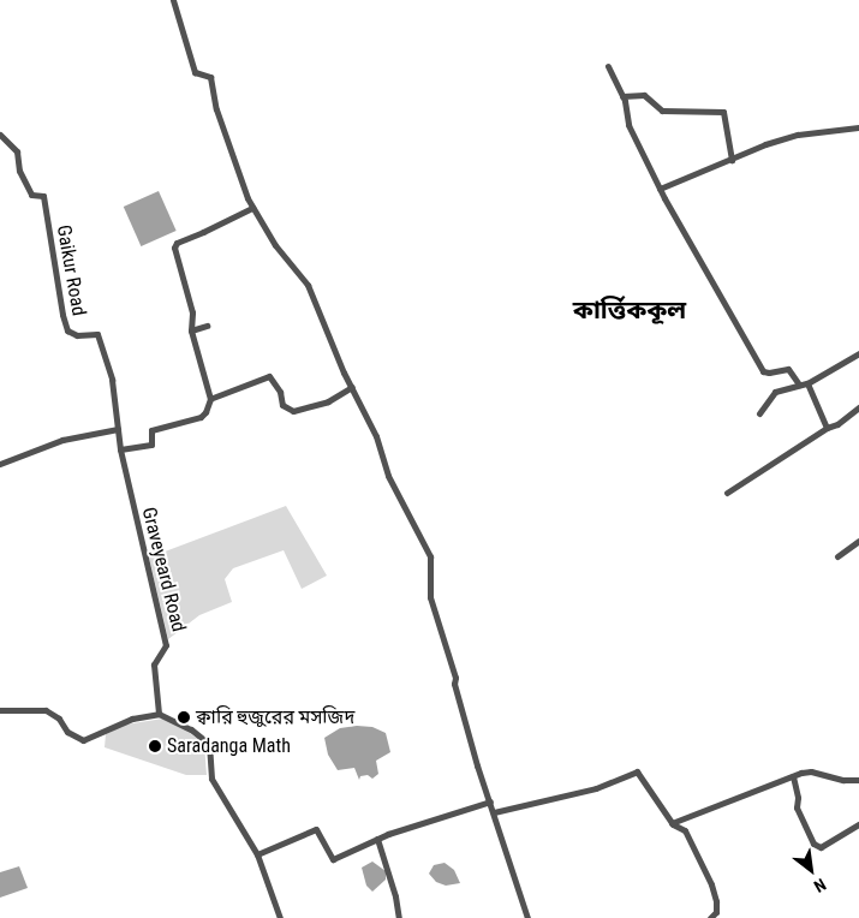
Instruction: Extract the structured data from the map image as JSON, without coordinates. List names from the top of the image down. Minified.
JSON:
{"streets":{"street":["Gaikur Road","Graveyeard Road"]},"crossings":[["Gaikur Road","Graveyeard Road"]],"districts":["কার্ত্তিককূল"],"places":["ক্বারি হুজুরের মসজিদ","Saradanga Math"],"north":"bottom right"}
